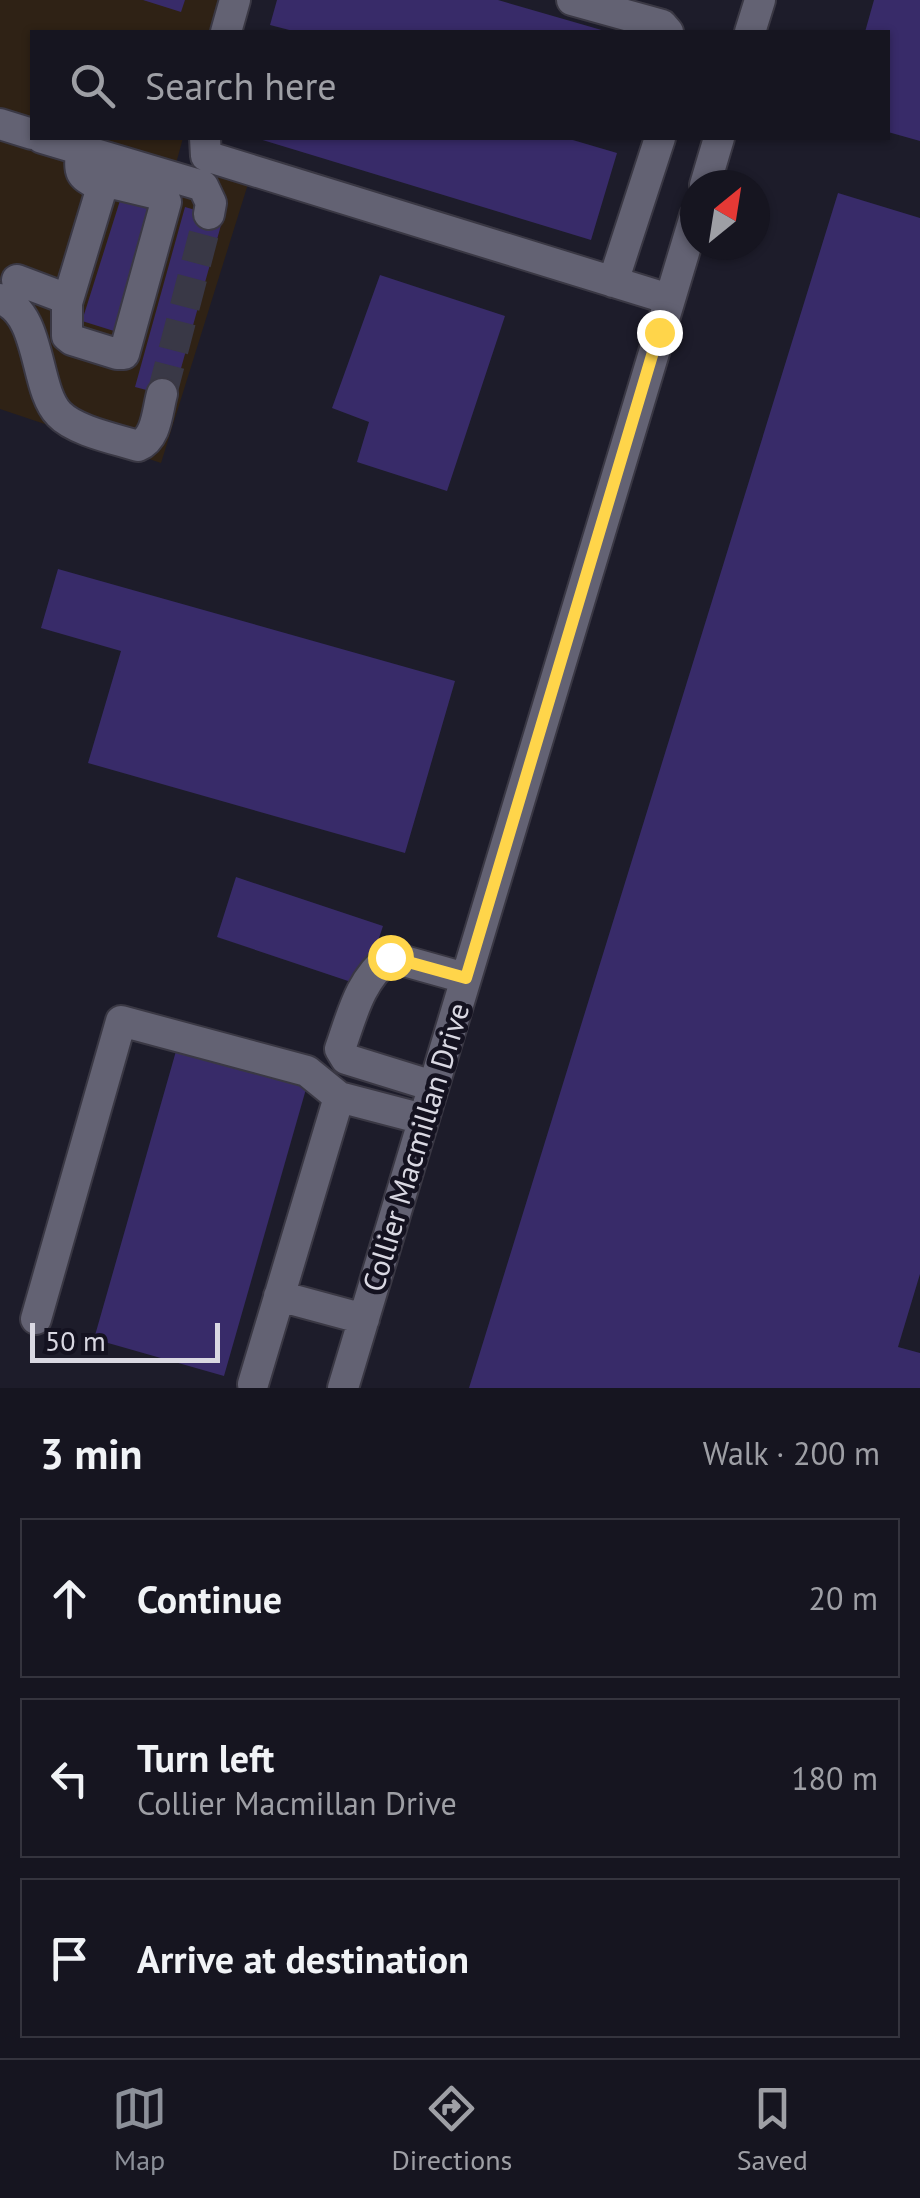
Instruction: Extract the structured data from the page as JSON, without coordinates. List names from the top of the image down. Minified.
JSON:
{"streets":{"street":["Collier Macmillan Drive"]},"scale_bar":"50 m","north":"top right","page":{"search":"Search here","scale":"50 m","heading":["3 min","Walk · 200 m"],"list":[["Continue","20 m"],["Turn left","Collier Macmillan Drive","180 m"],"Arrive at destination"],"nav":["Map","Directions","Saved"]}}
